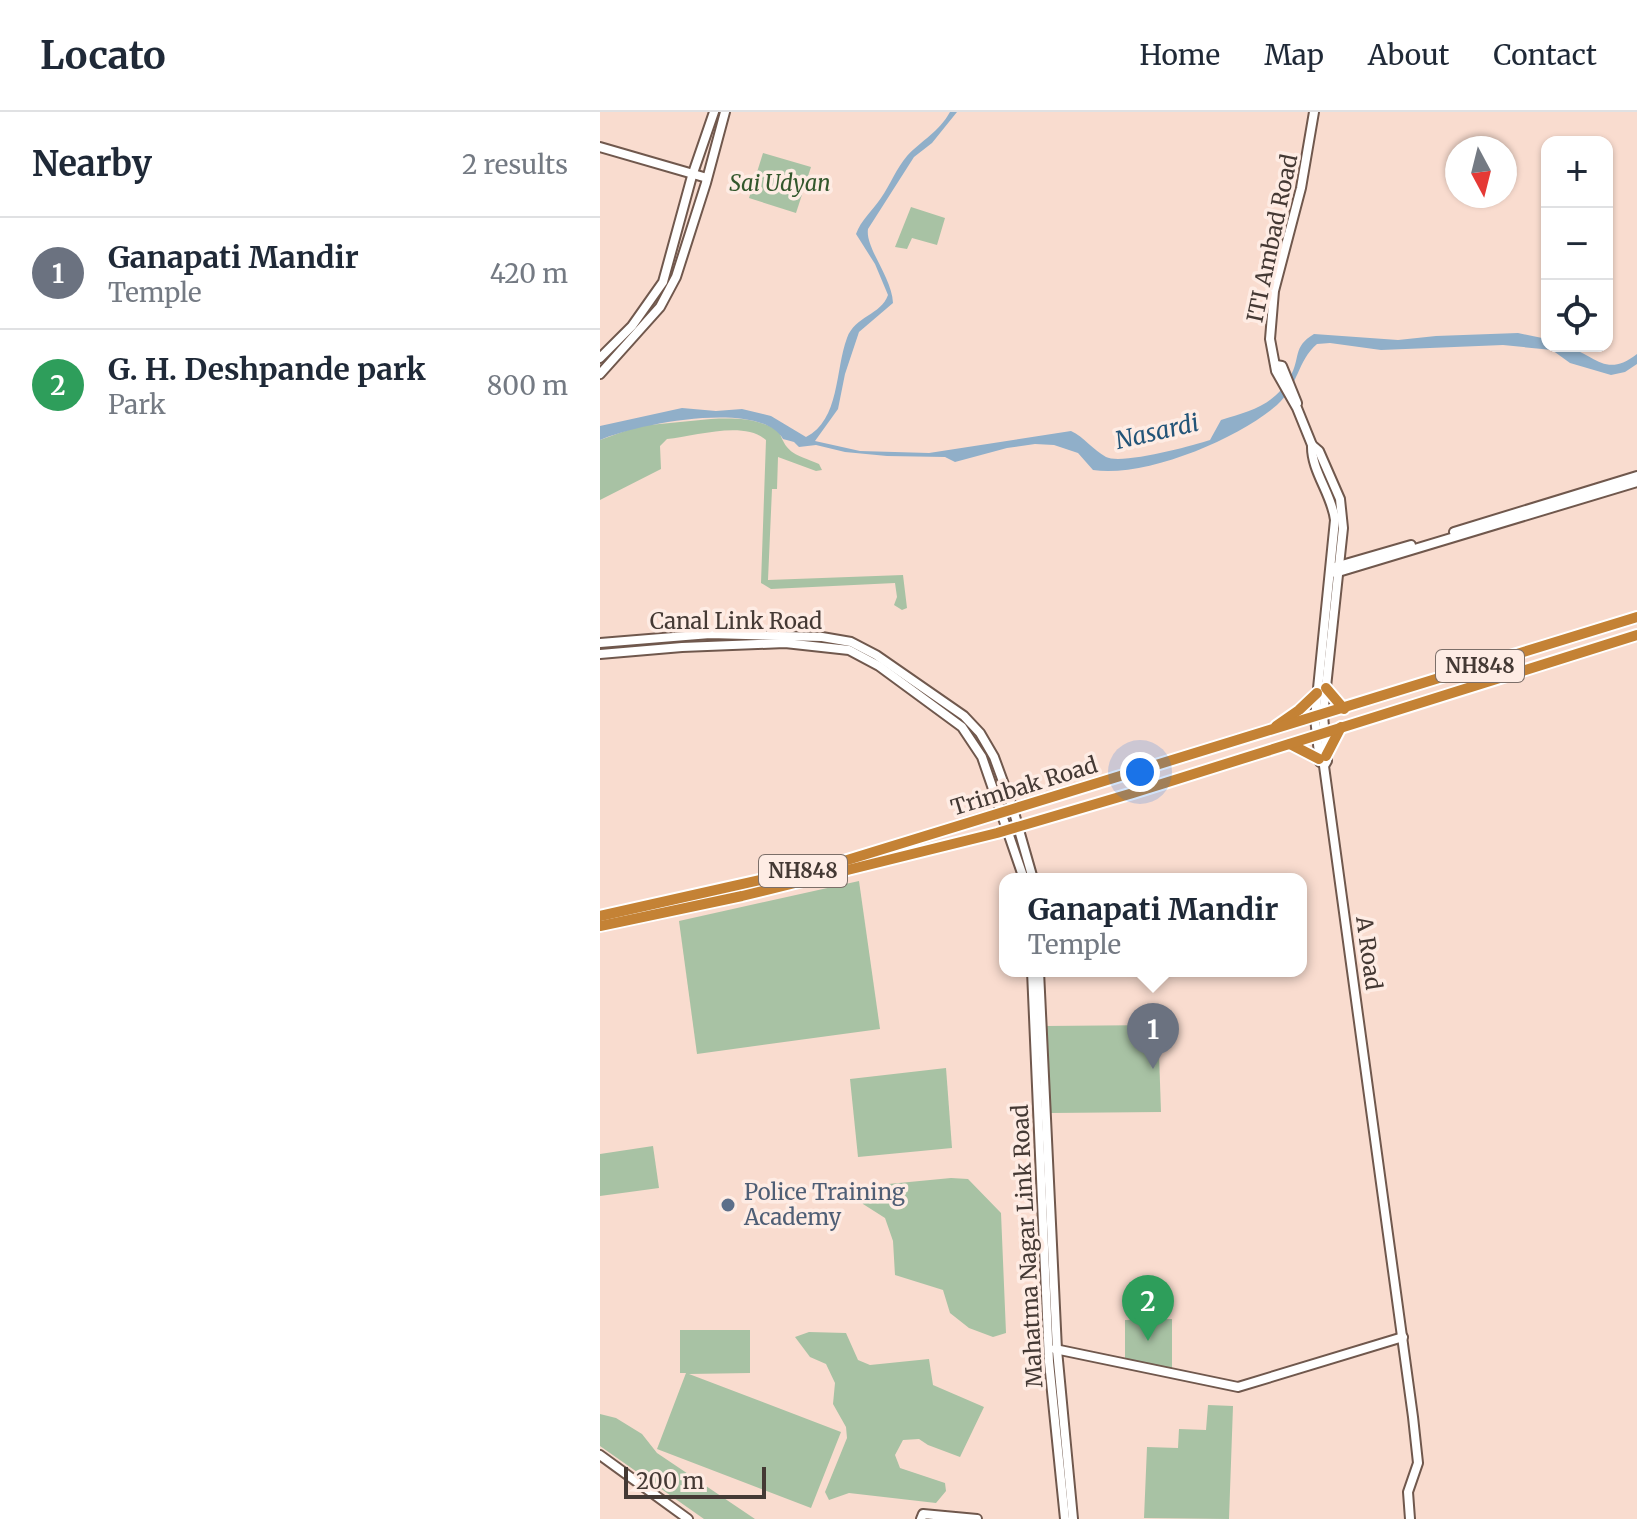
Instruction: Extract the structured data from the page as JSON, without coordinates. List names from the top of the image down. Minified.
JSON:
{"streets":{"highway":["NH848","Trimbak Road"],"main road":["ITI Ambad Road","Canal Link Road","A Road","Mahatma Nagar Link Road"]},"crossings":[["Canal Link Road","Trimbak Road"],["NH848","Trimbak Road"],["NH848","A Road"]],"water":["Nasardi"],"parks":["Sai Udyan"],"places":["Police Training Academy"],"scale_bar":"200 m","north":"bottom","page":{"header":"Locato","nav":["Home","Map","About","Contact"],"heading":["Nearby","2 results"],"map_buttons":["+","−"],"list":[{"mark":"1","name":"Ganapati Mandir","note":"Temple","value":"420 m"},{"mark":"2","name":"G. H. Deshpande park","note":"Park","value":"800 m"}],"popup":["Ganapati Mandir","Temple"],"pins":["1","2"],"scale":"200 m"}}
